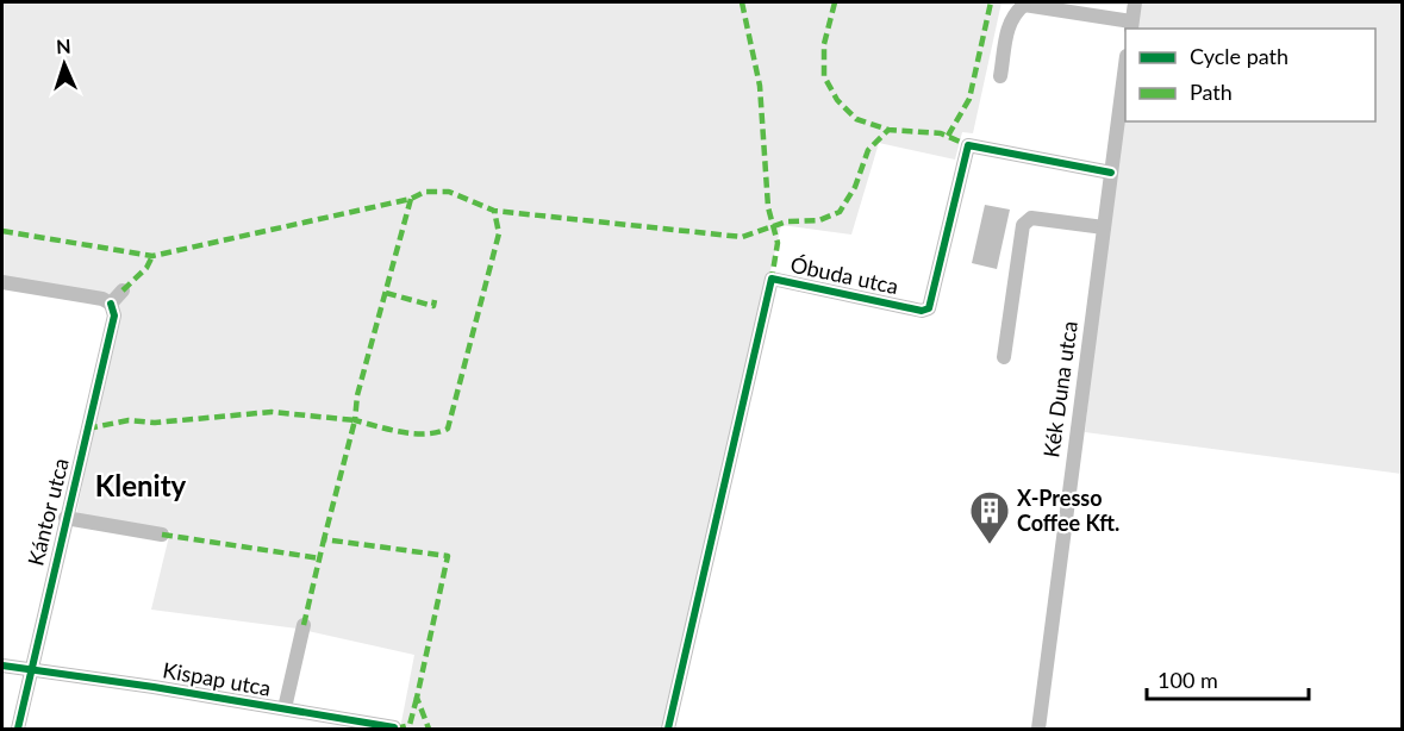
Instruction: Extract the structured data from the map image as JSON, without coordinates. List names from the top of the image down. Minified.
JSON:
{"streets":{"street":["Óbuda utca","Kék Duna utca","Kántor utca","Kispap utca"]},"crossings":[["Óbuda utca","Kék Duna utca"],["Kántor utca","Kispap utca"]],"districts":["Klenity"],"places":{"building":["X-Presso Coffee Kft."]},"legend":["Cycle path","Path"],"scale_bar":"100 m","north":"top"}
